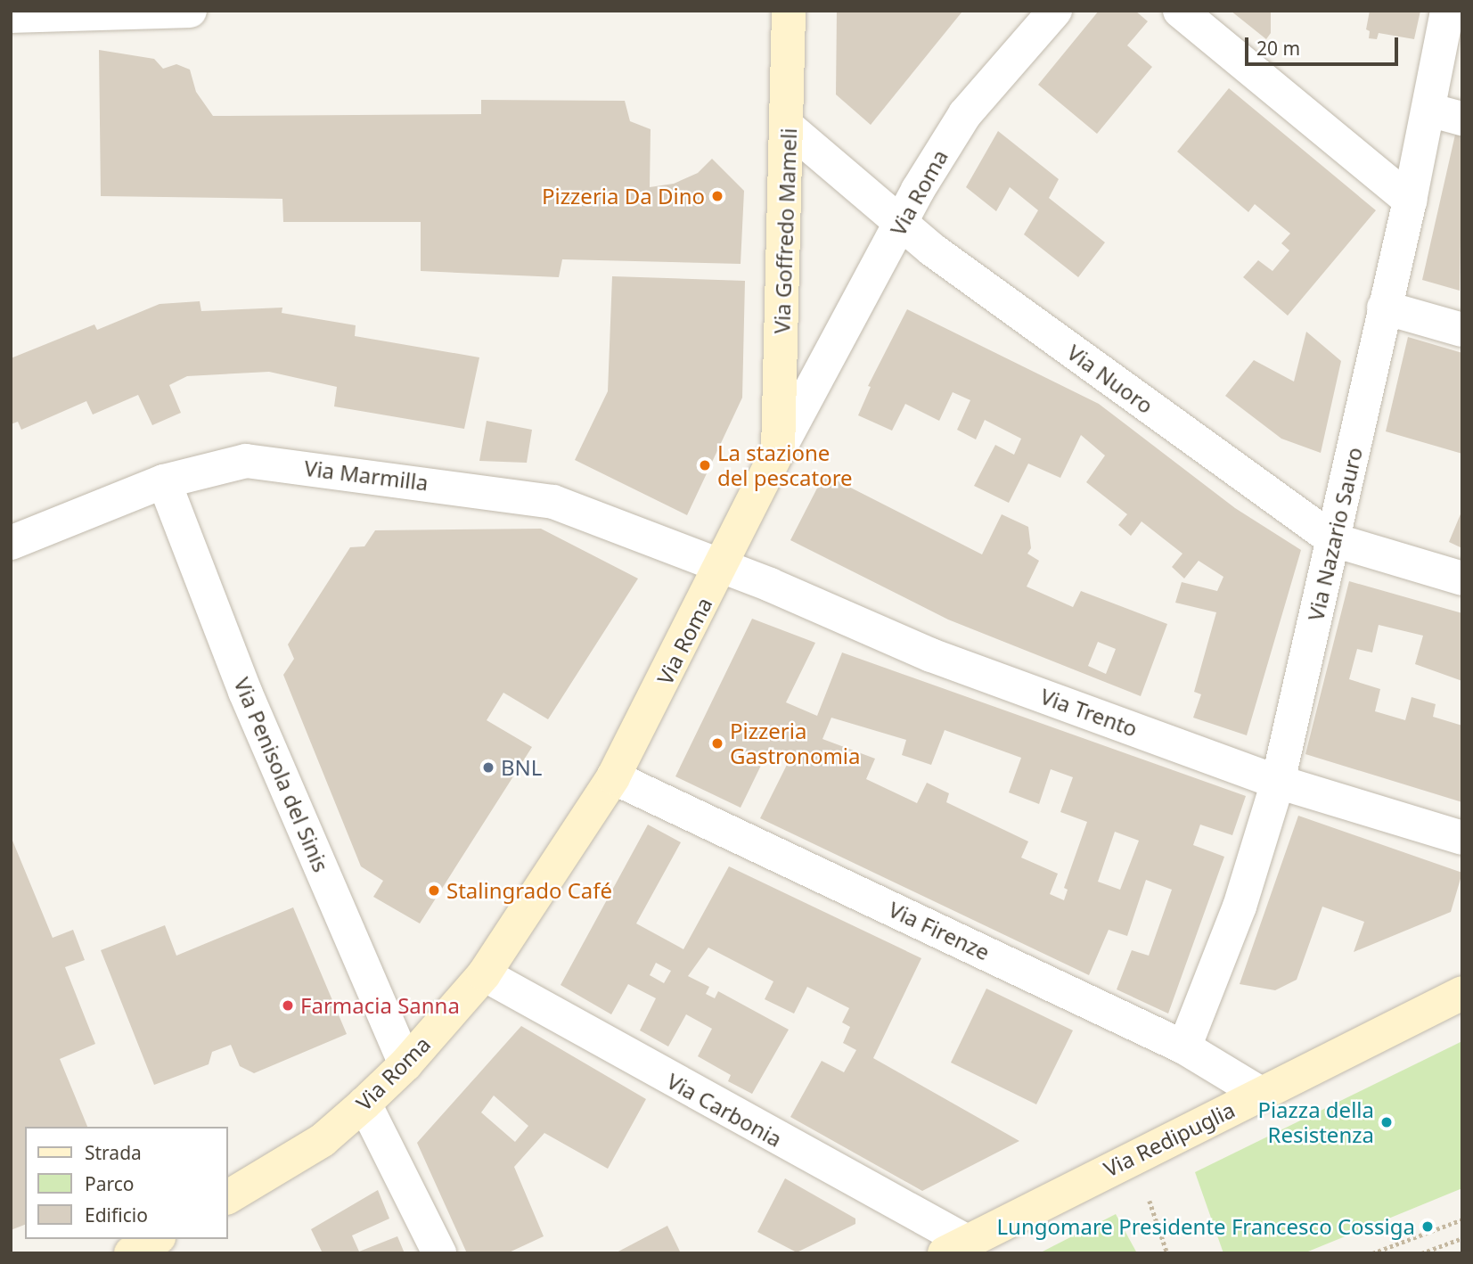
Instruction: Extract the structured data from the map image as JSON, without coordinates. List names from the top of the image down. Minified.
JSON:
{"streets":{"main road":["Via Roma","Via Goffredo Mameli","Via Redipuglia"],"street":["Via Nuoro","Via Marmilla","Via Nazario Sauro","Via Trento","Via Penisola del Sinis","Via Firenze","Via Carbonia"]},"crossings":[["Via Roma","Via Goffredo Mameli"],["Via Roma","Via Nuoro"],["Via Roma","Via Marmilla"],["Via Roma","Via Trento"],["Via Roma","Via Penisola del Sinis"],["Via Roma","Via Firenze"],["Via Roma","Via Carbonia"],["Via Goffredo Mameli","Via Nuoro"],["Via Nuoro","Via Nazario Sauro"],["Via Marmilla","Via Trento"],["Via Marmilla","Via Penisola del Sinis"],["Via Nazario Sauro","Via Trento"],["Via Nazario Sauro","Via Firenze"],["Via Firenze","Via Redipuglia"],["Via Carbonia","Via Redipuglia"]],"places":["Pizzeria Da Dino","La stazione del pescatore","Pizzeria Gastronomia","BNL","Stalingrado Café","Farmacia Sanna","Piazza della Resistenza","Lungomare Presidente Francesco Cossiga"],"legend":["Strada","Parco","Edificio"],"scale_bar":"20 m"}
